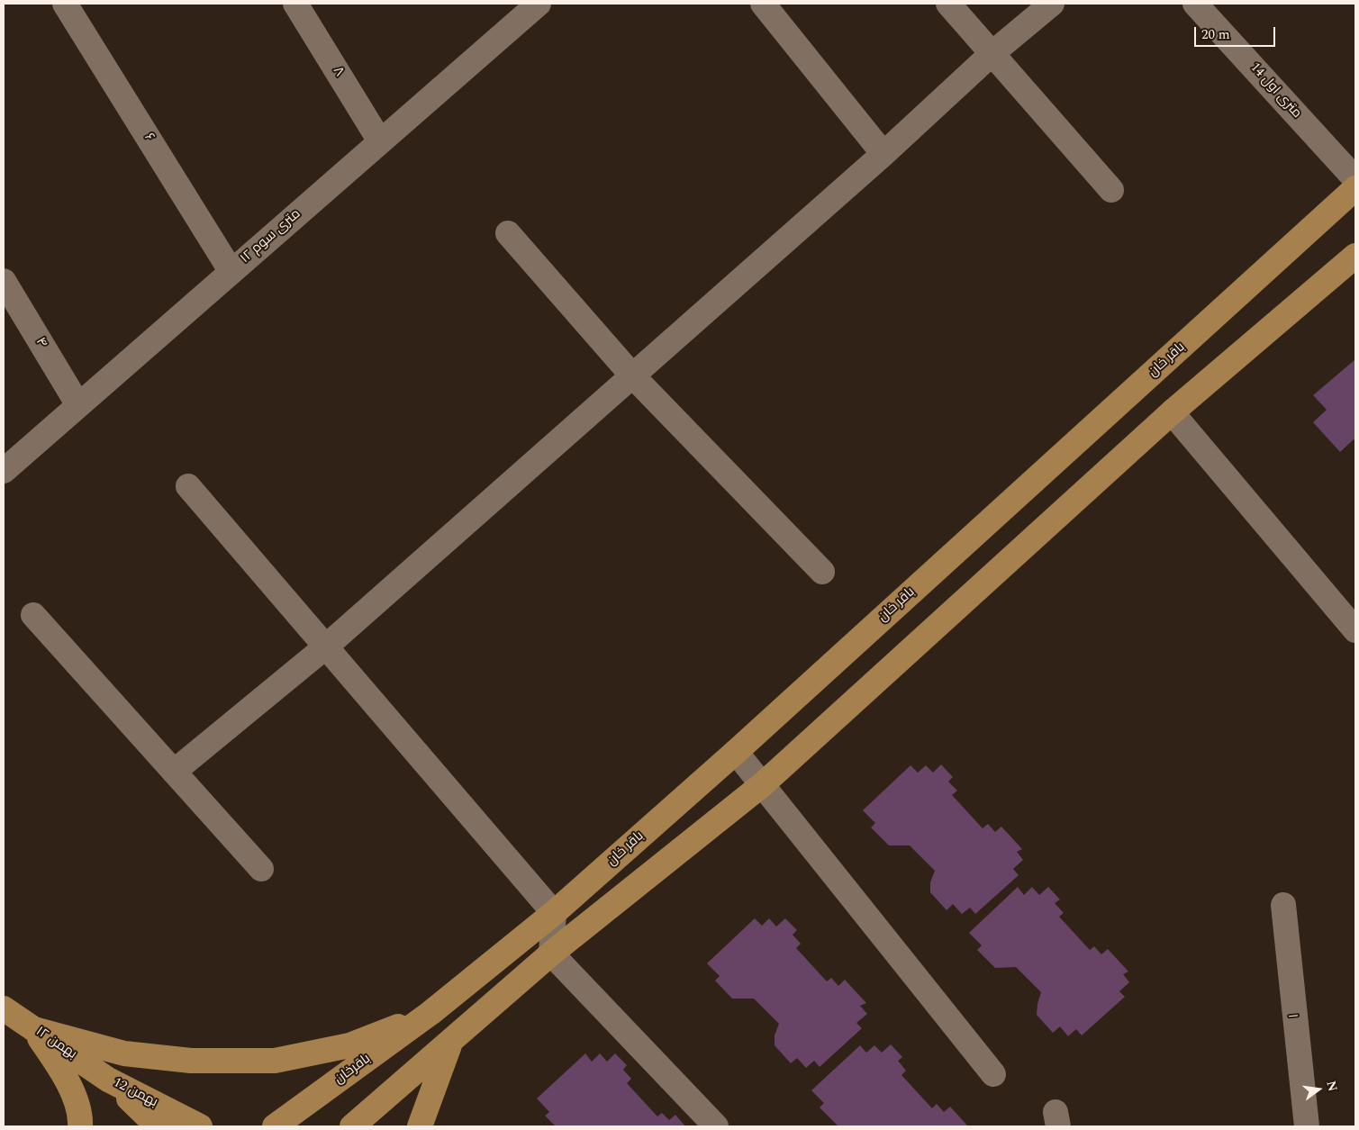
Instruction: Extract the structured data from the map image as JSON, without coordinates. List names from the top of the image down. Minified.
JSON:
{"streets":{"main road":["باقر خان","۱۲ بهمن","باقرخان","12 بهمن"],"street":["۸","14 متری اول","۶","۱۲ متری سوم","۴","۱"]},"crossings":[["۸","۱۲ متری سوم"],["۶","۱۲ متری سوم"],["۱۲ متری سوم","۴"],["باقر خان","باقرخان"],["۱۲ بهمن","12 بهمن"]],"scale_bar":"20 m","north":"right"}
